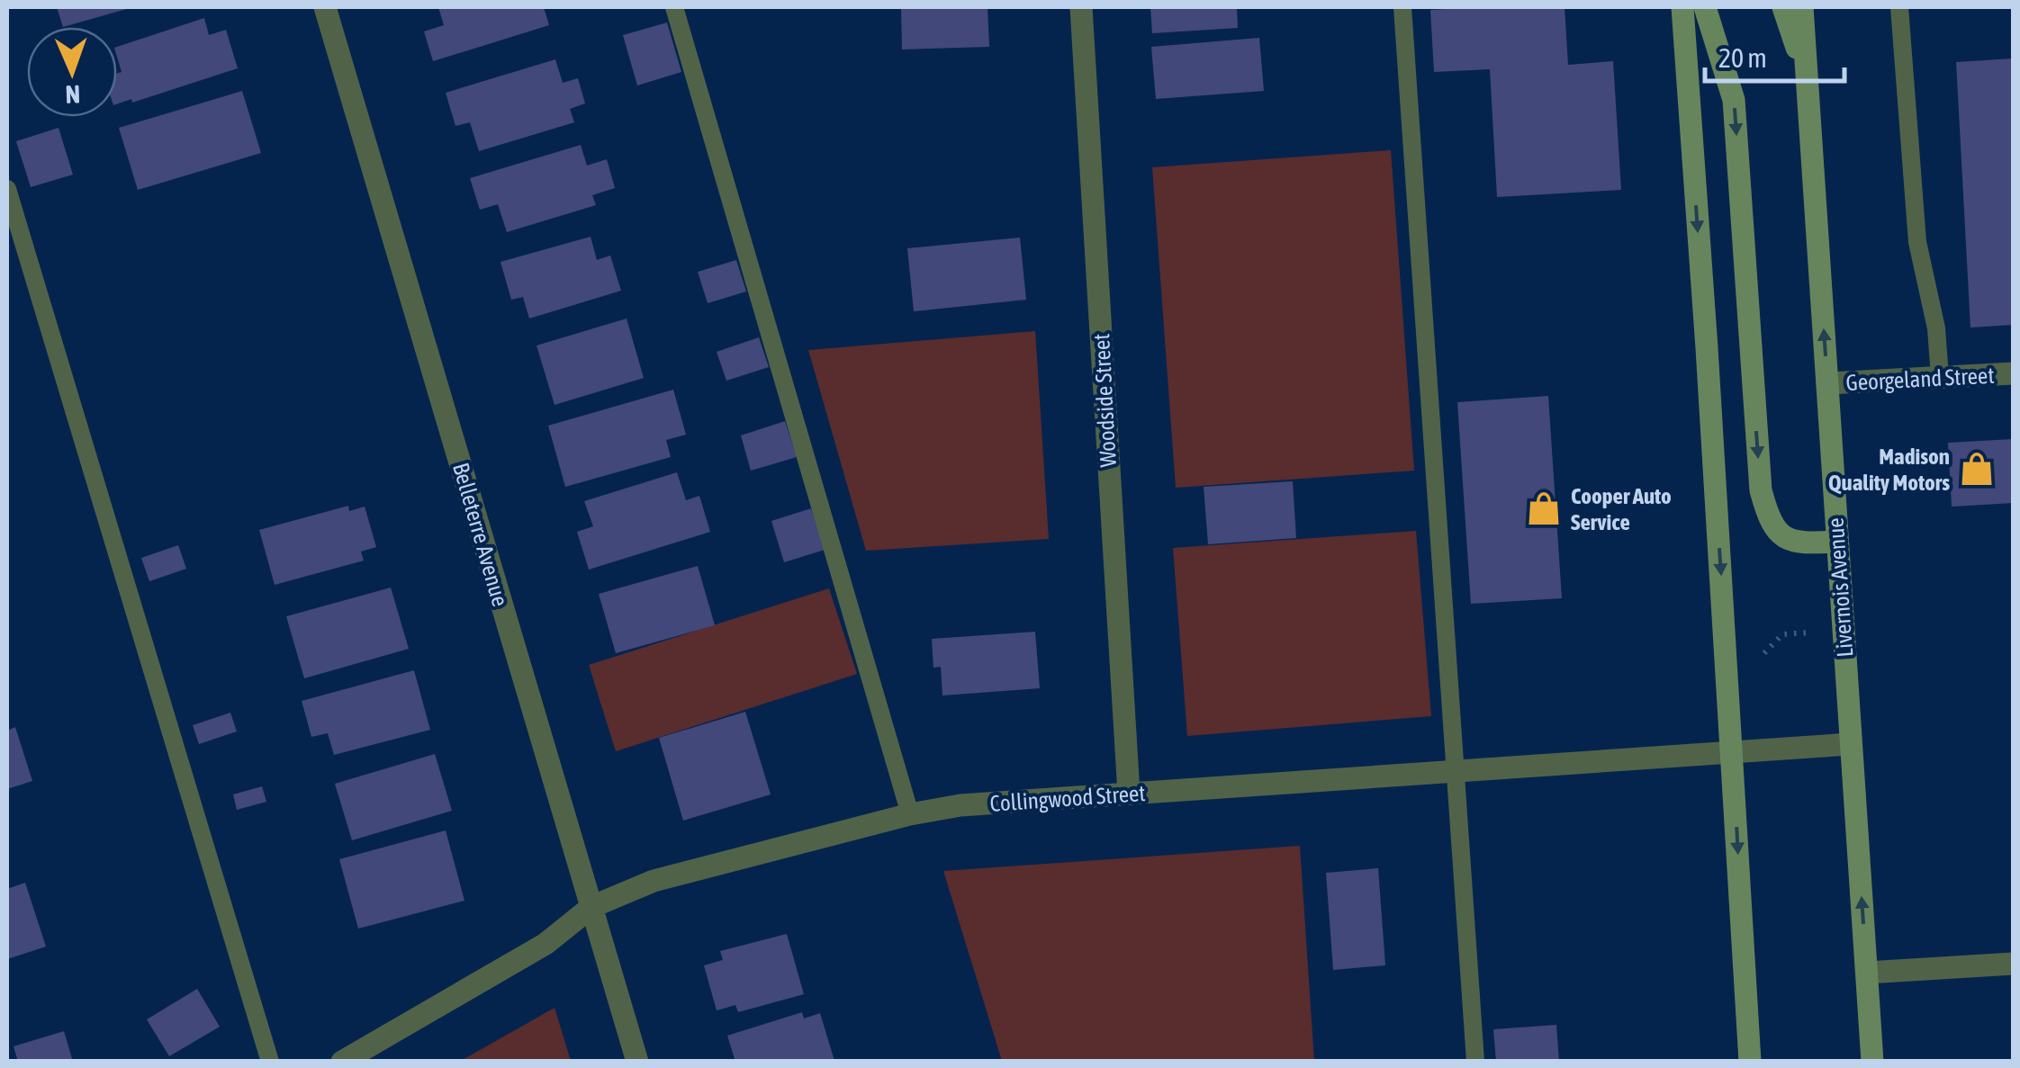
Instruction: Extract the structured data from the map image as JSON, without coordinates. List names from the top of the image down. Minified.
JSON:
{"streets":{"main road":["Livernois Avenue"],"street":["Georgeland Street","Woodside Street","Belleterre Avenue","Collingwood Street"]},"crossings":[["Georgeland Street","Livernois Avenue"],["Woodside Street","Collingwood Street"],["Belleterre Avenue","Collingwood Street"],["Livernois Avenue","Collingwood Street"]],"places":{"shop":["Madison Quality Motors","Cooper Auto Service"]},"scale_bar":"20 m","north":"bottom"}
